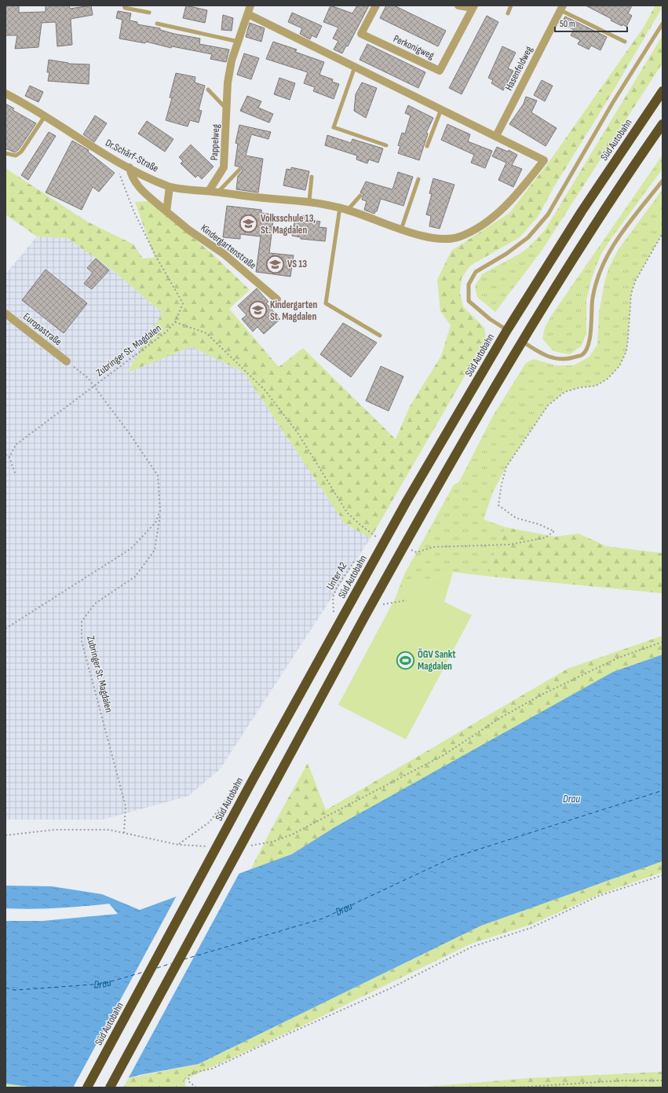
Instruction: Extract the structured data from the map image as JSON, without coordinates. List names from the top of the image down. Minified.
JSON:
{"streets":{"highway":["Süd Autobahn"],"street":["Perkonigweg","Hasenfeldweg","Pappelweg","Dr.Schärf-Straße","Kindergartenstraße","Europastraße"],"path":["Zubringer St. Magdalen","Unter A2"]},"crossings":[["Hasenfeldweg","Dr.Schärf-Straße"],["Pappelweg","Dr.Schärf-Straße"],["Dr.Schärf-Straße","Kindergartenstraße"],["Dr.Schärf-Straße","Zubringer St. Magdalen"],["Europastraße","Zubringer St. Magdalen"]],"water":["Drau"],"places":{"school or university":["Volksschule 13, St. Magdalen","VS 13","Kindergarten St. Magdalen"],"sports":["ÖGV Sankt Magdalen"]},"scale_bar":"50 m"}
